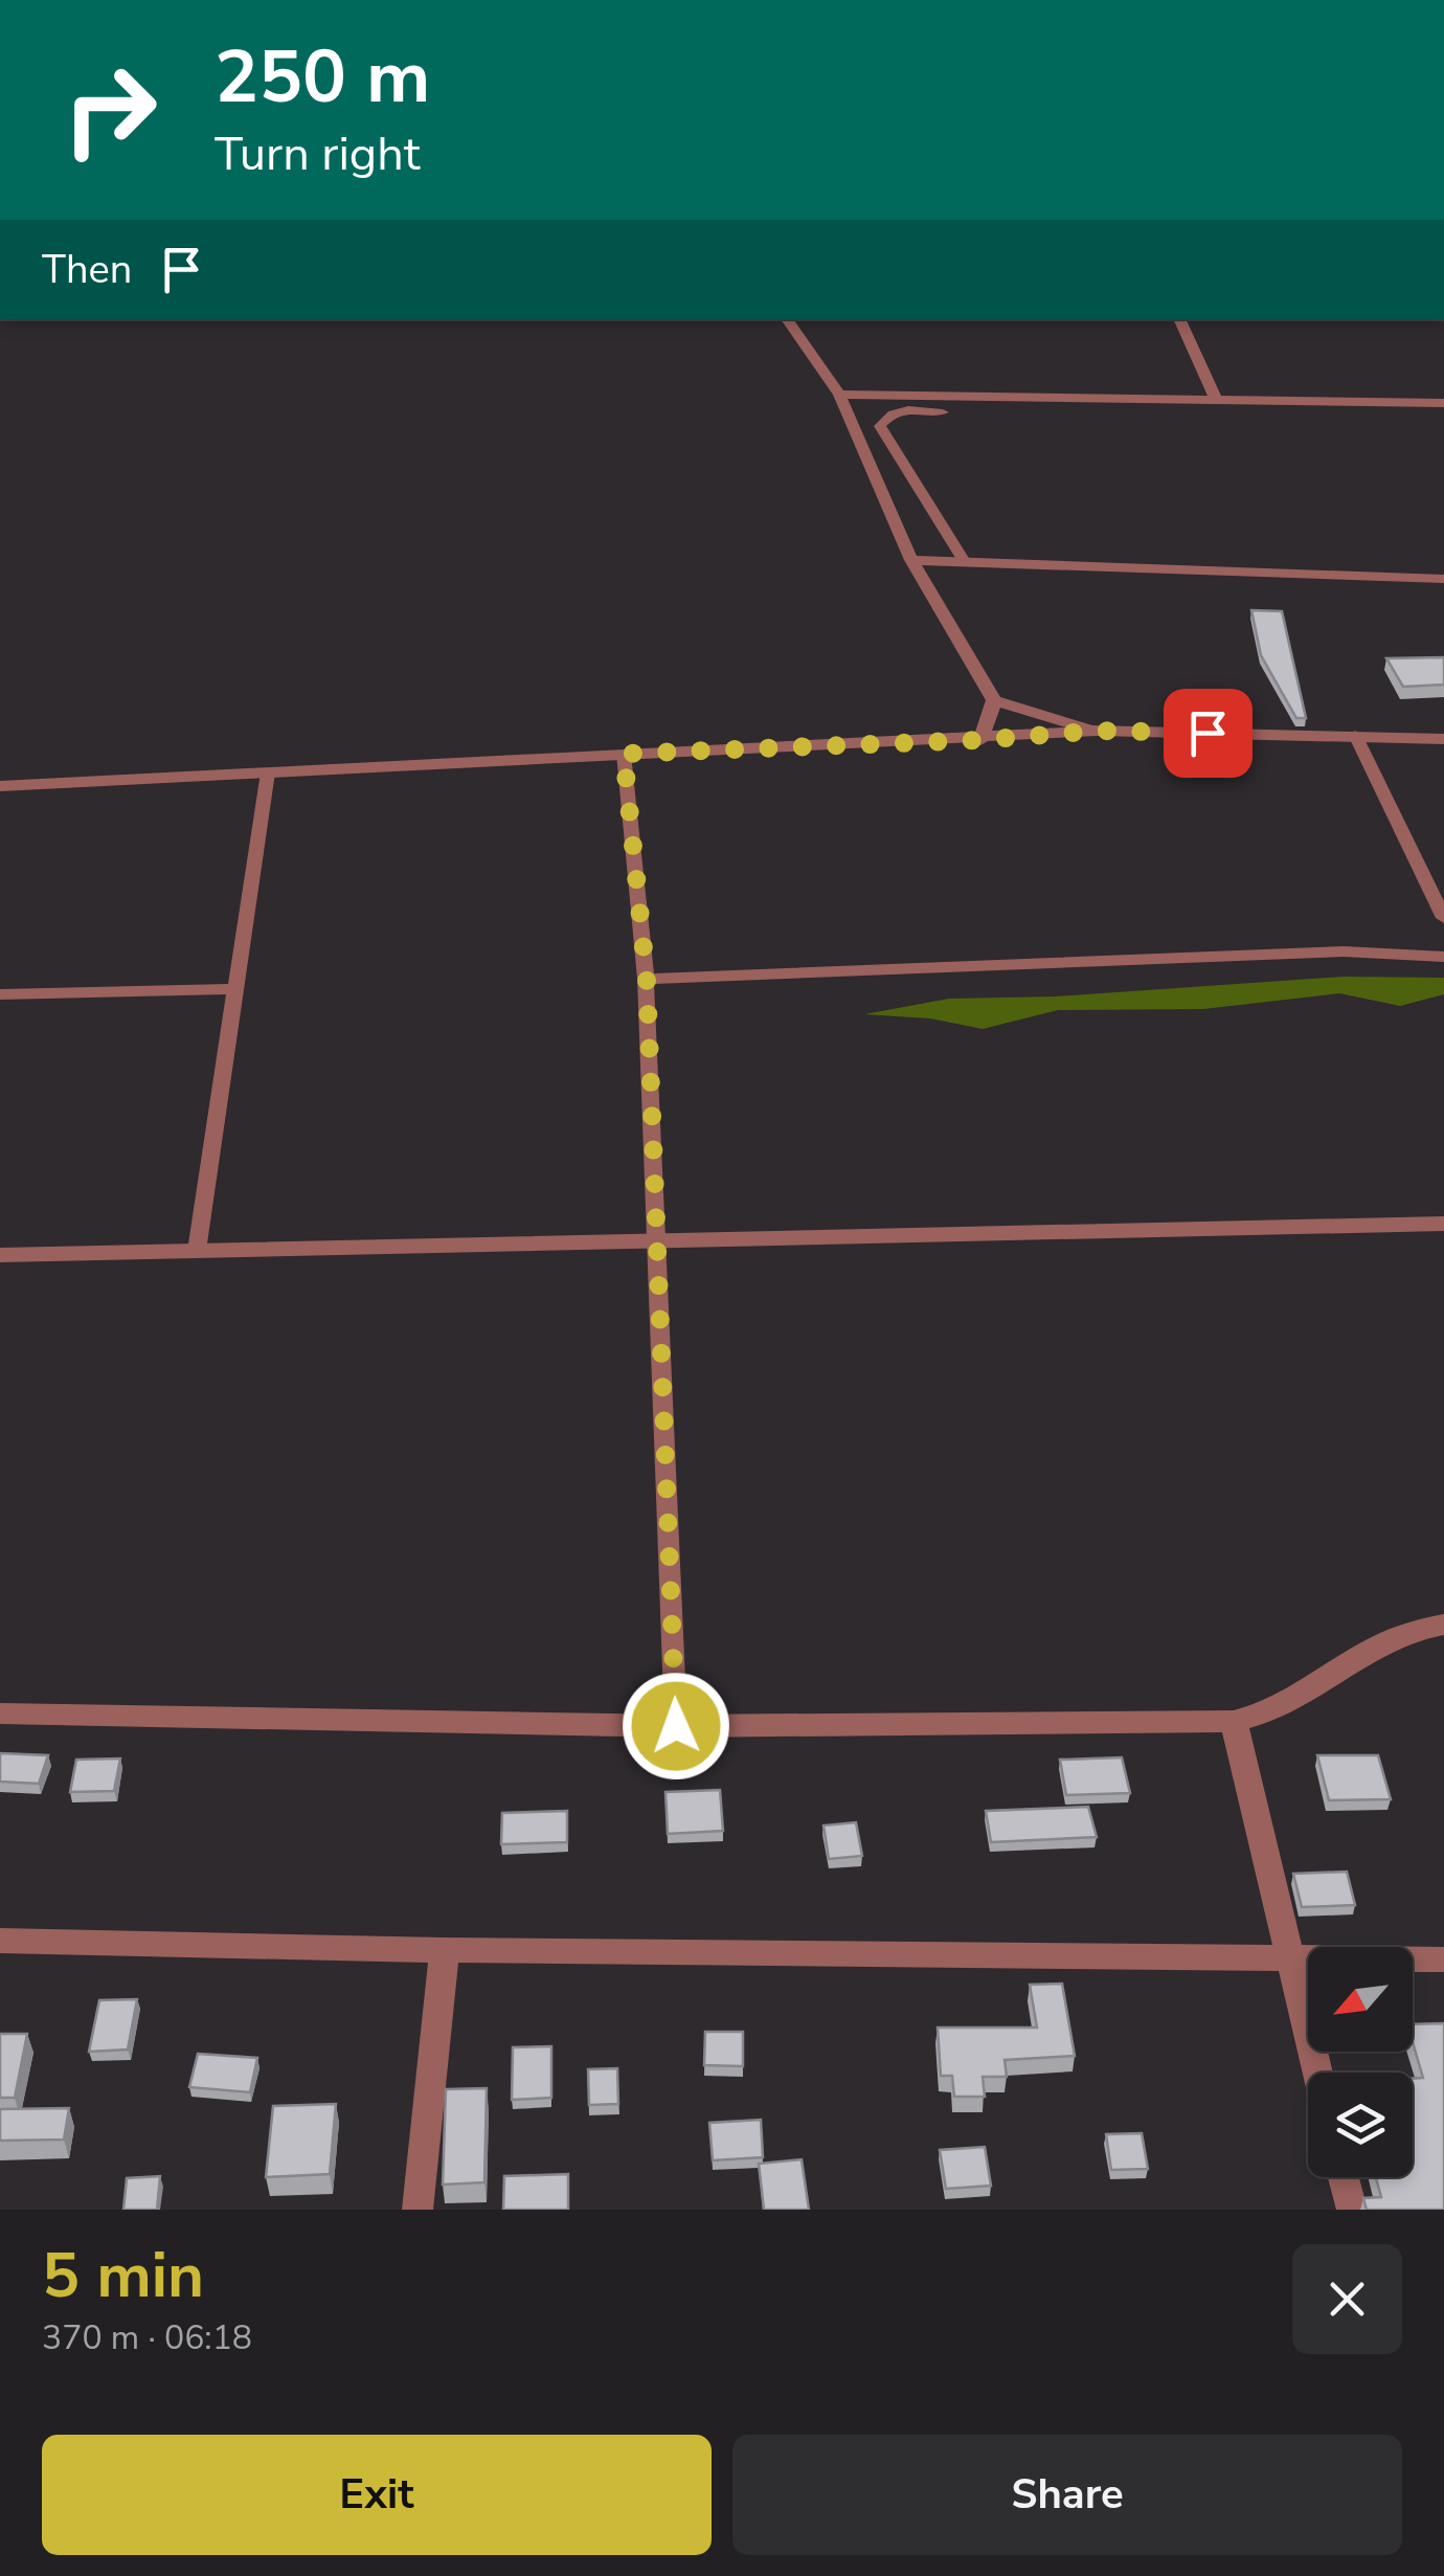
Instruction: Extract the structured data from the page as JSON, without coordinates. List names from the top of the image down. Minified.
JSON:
{"north":"bottom left","page":{"turn":["250 m","Turn right"],"then":"Then","heading":["5 min","370 m · 06:18"],"buttons":["Exit","Share"]}}
